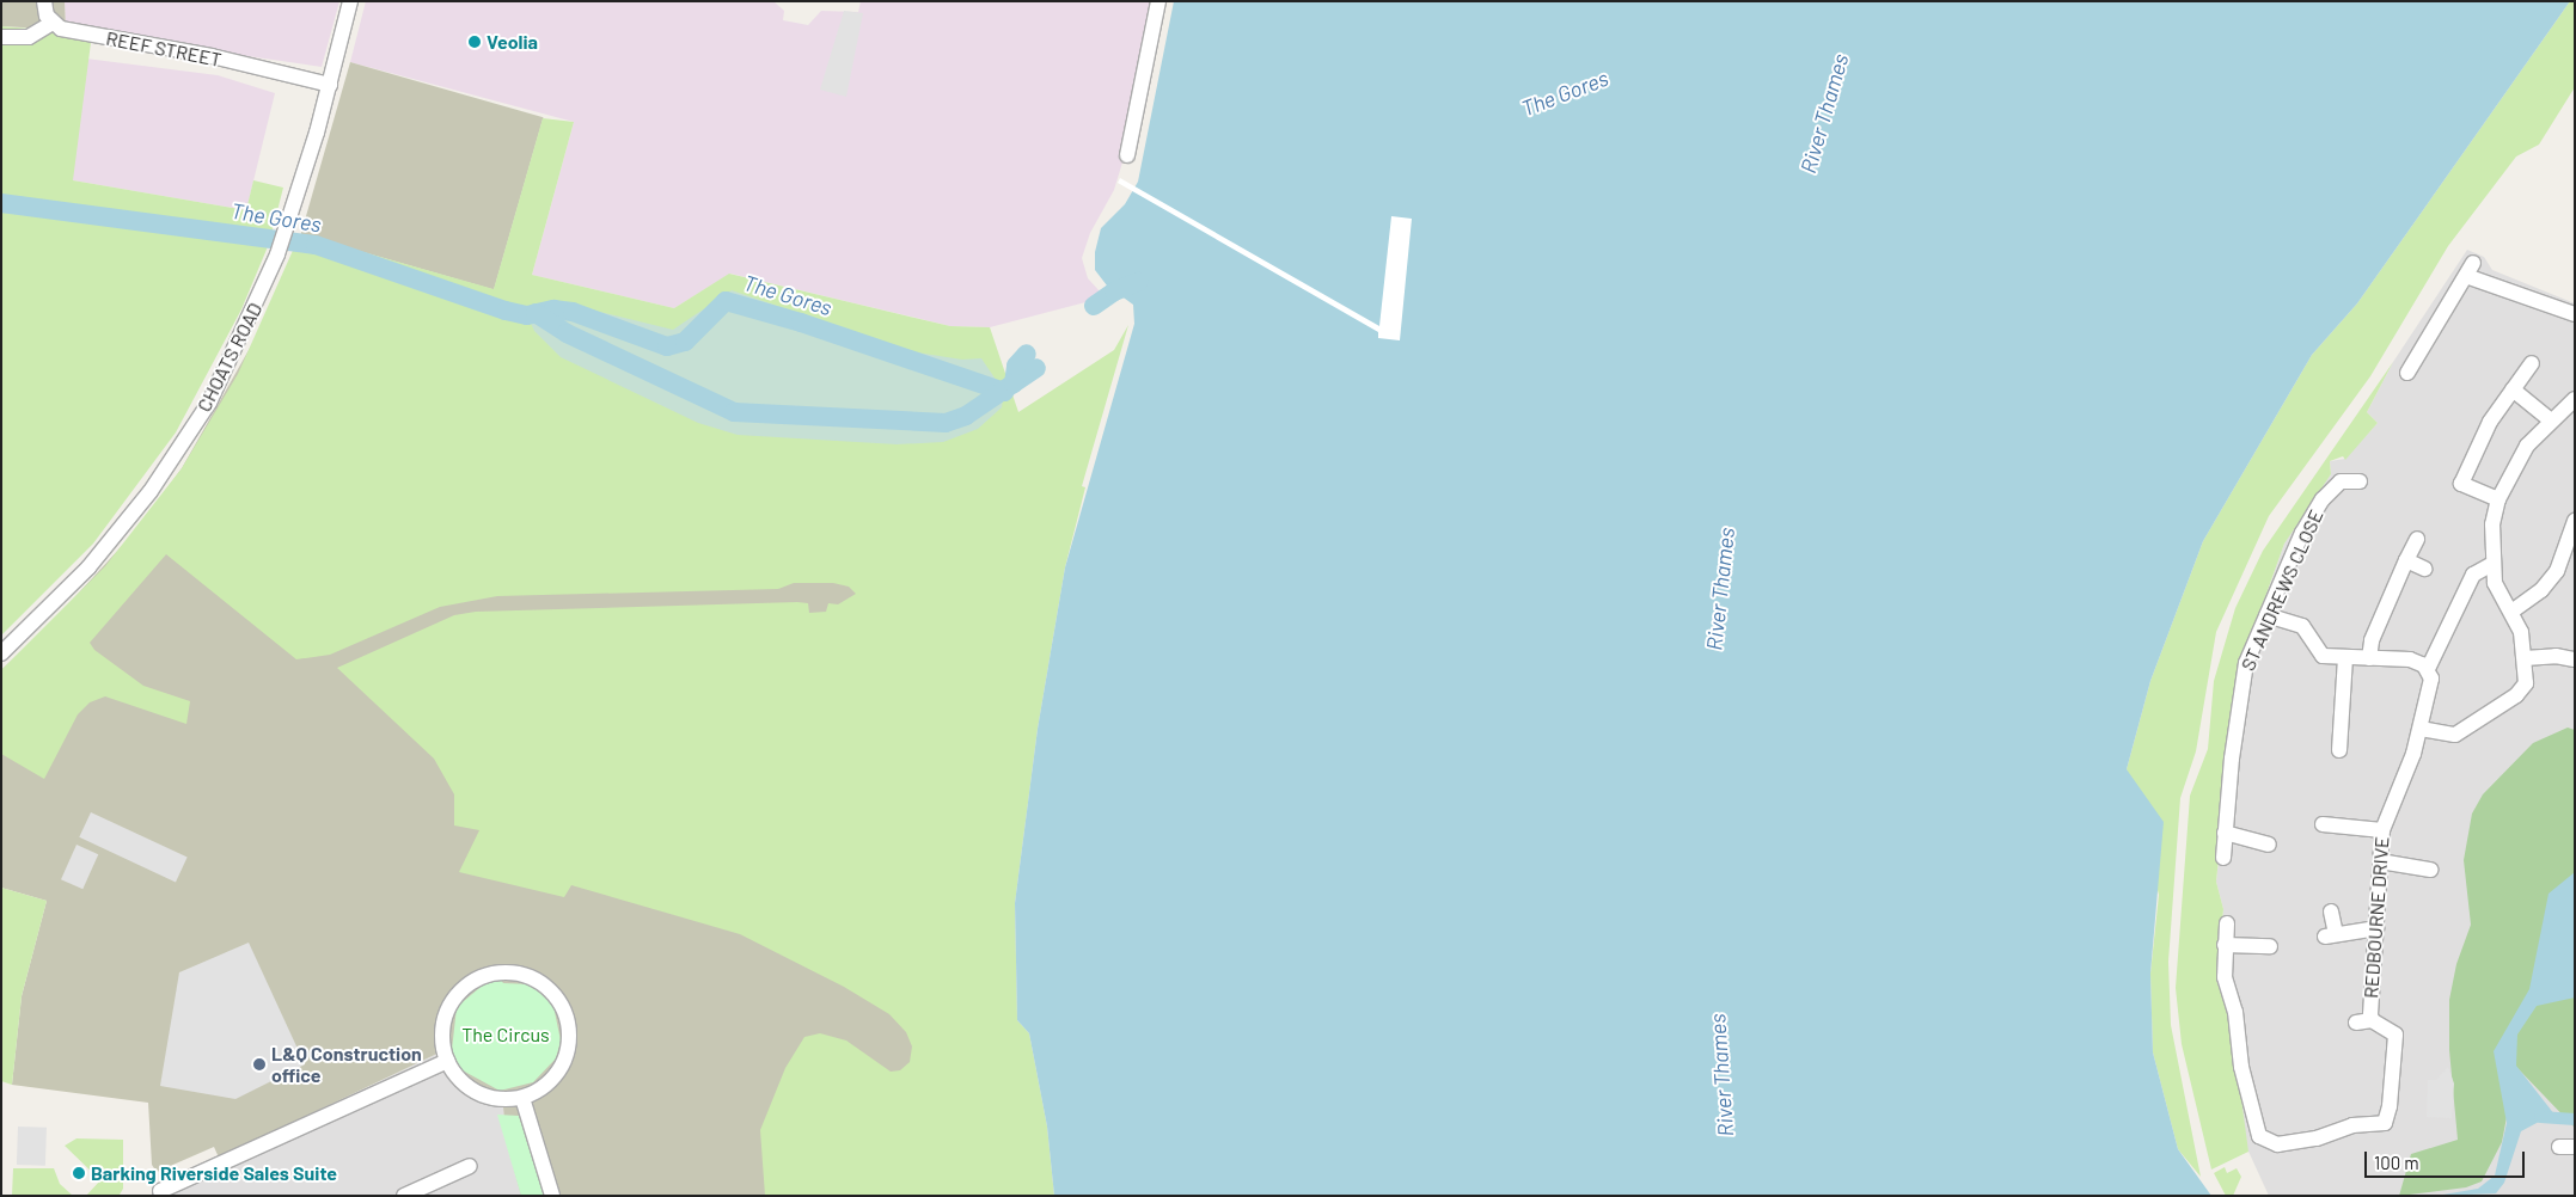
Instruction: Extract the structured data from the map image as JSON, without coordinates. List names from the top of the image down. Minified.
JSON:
{"streets":{"street":["REEF STREET","CHOATS ROAD","ST ANDREWS CLOSE","REDBOURNE DRIVE"]},"crossings":[["REEF STREET","CHOATS ROAD"]],"water":["The Gores","River Thames"],"parks":["The Circus"],"places":["Veolia","L&Q Construction office","Barking Riverside Sales Suite"],"scale_bar":"100 m"}
